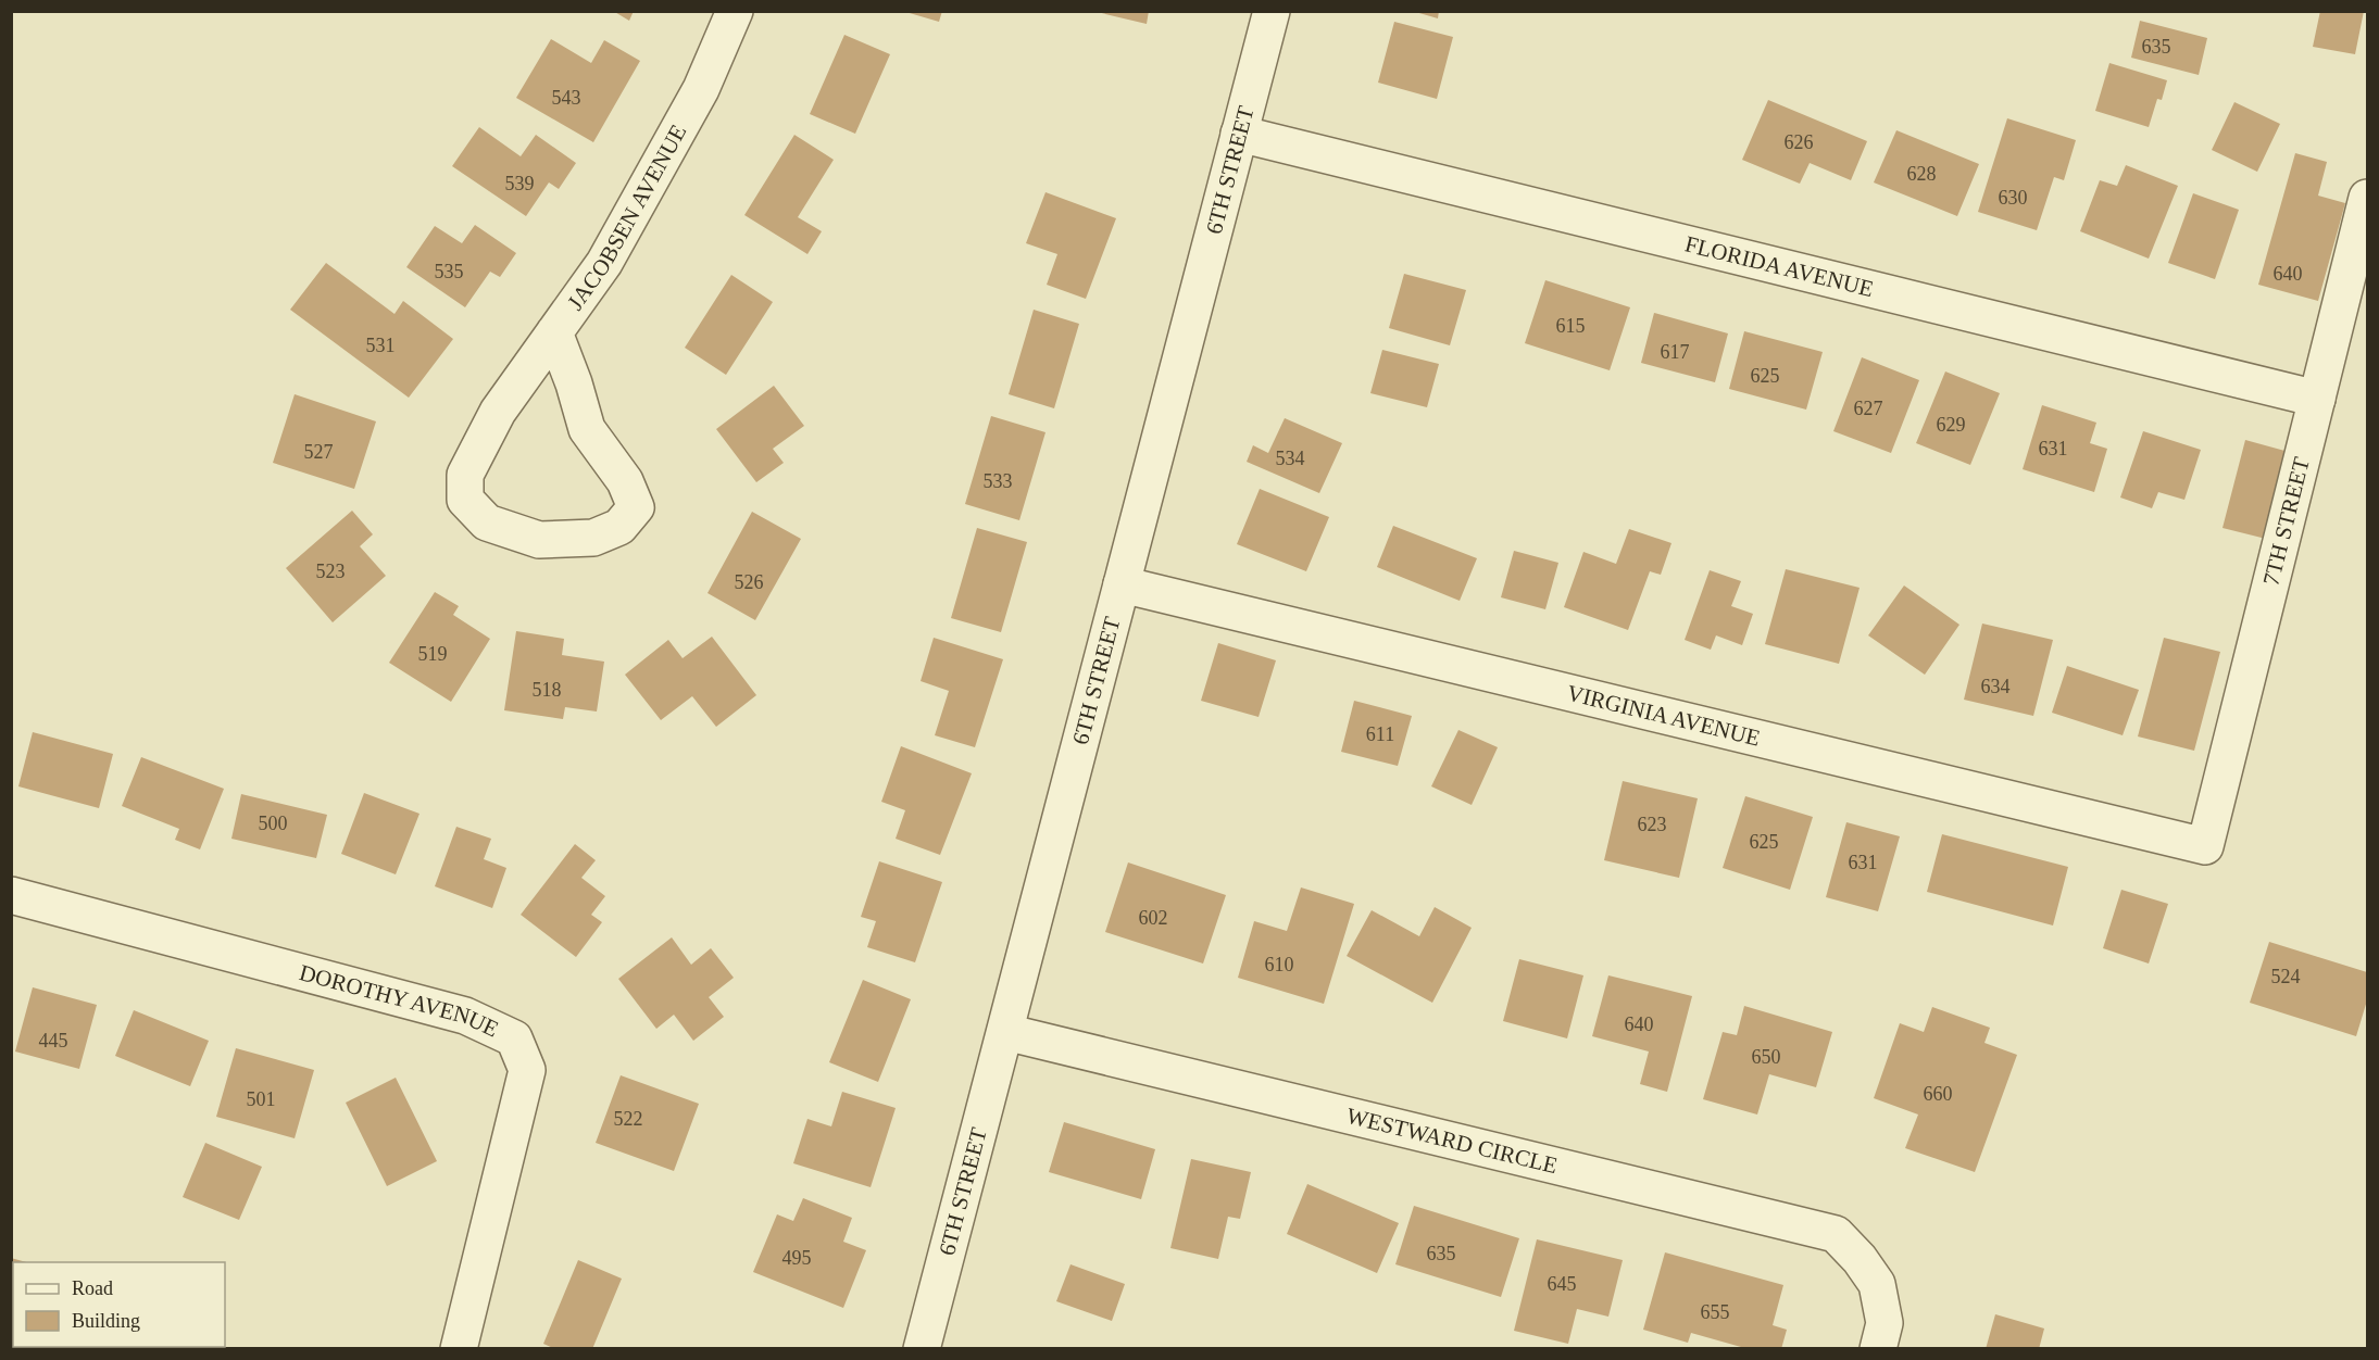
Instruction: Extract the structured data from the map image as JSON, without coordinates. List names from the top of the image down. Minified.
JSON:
{"streets":{"street":["6TH STREET","JACOBSEN AVENUE","FLORIDA AVENUE","7TH STREET","VIRGINIA AVENUE","DOROTHY AVENUE","WESTWARD CIRCLE"]},"crossings":[["6TH STREET","FLORIDA AVENUE"],["6TH STREET","VIRGINIA AVENUE"],["6TH STREET","WESTWARD CIRCLE"],["FLORIDA AVENUE","7TH STREET"],["7TH STREET","VIRGINIA AVENUE"]],"house_numbers":["635","543","626","628","539","630","535","640","615","531","617","625","627","629","631","527","534","533","523","526","519","634","518","611","500","623","625","631","602","610","524","640","445","650","660","501","522","635","495","645","655"],"legend":["Road","Building"]}
